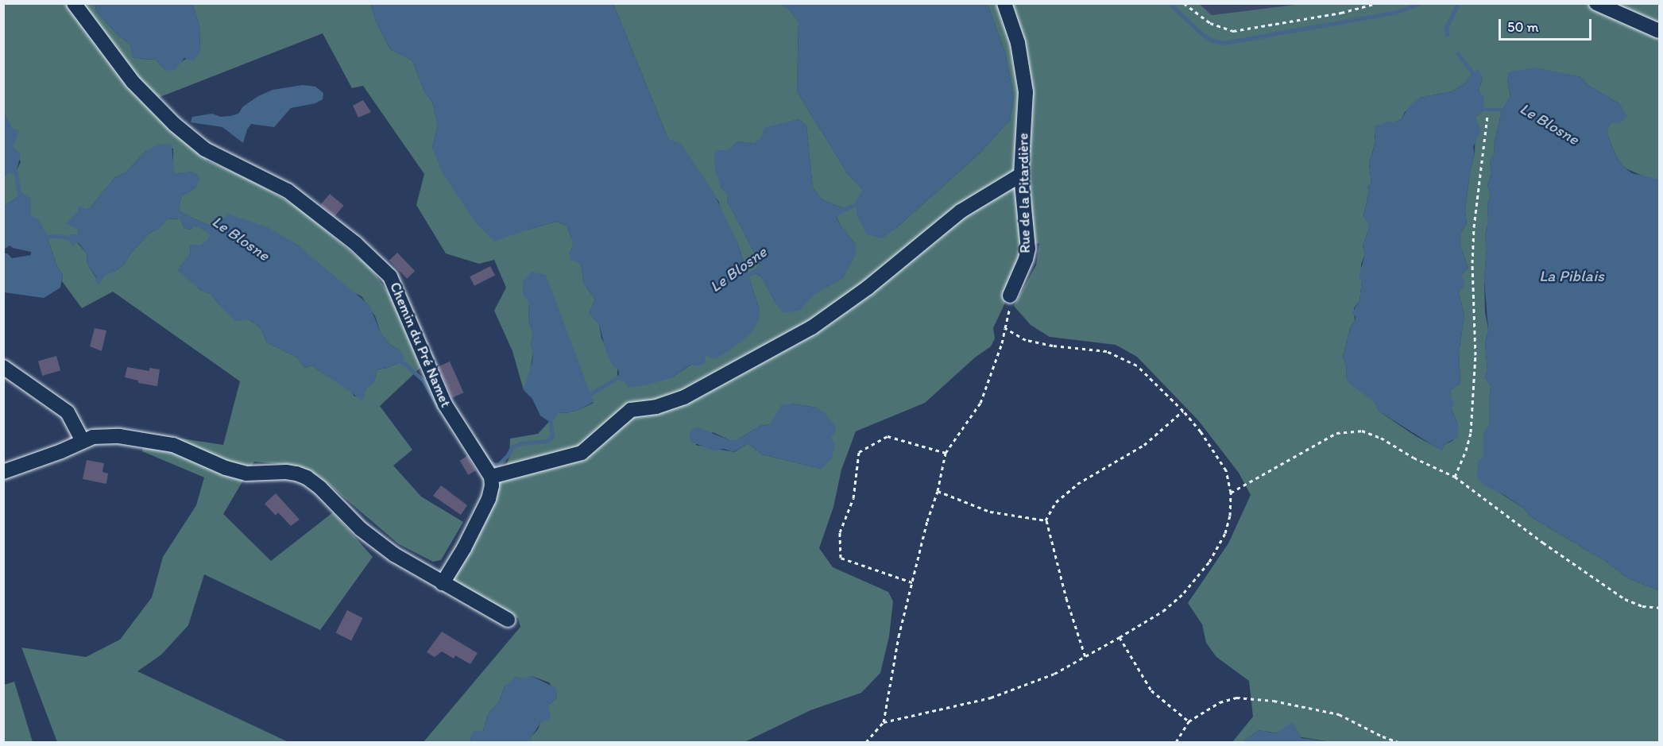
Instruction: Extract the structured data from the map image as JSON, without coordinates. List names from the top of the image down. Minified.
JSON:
{"streets":{"street":["Rue de la Pitardière","Chemin du Pré Namet"]},"water":["Le Blosne","La Piblais"],"scale_bar":"50 m"}
